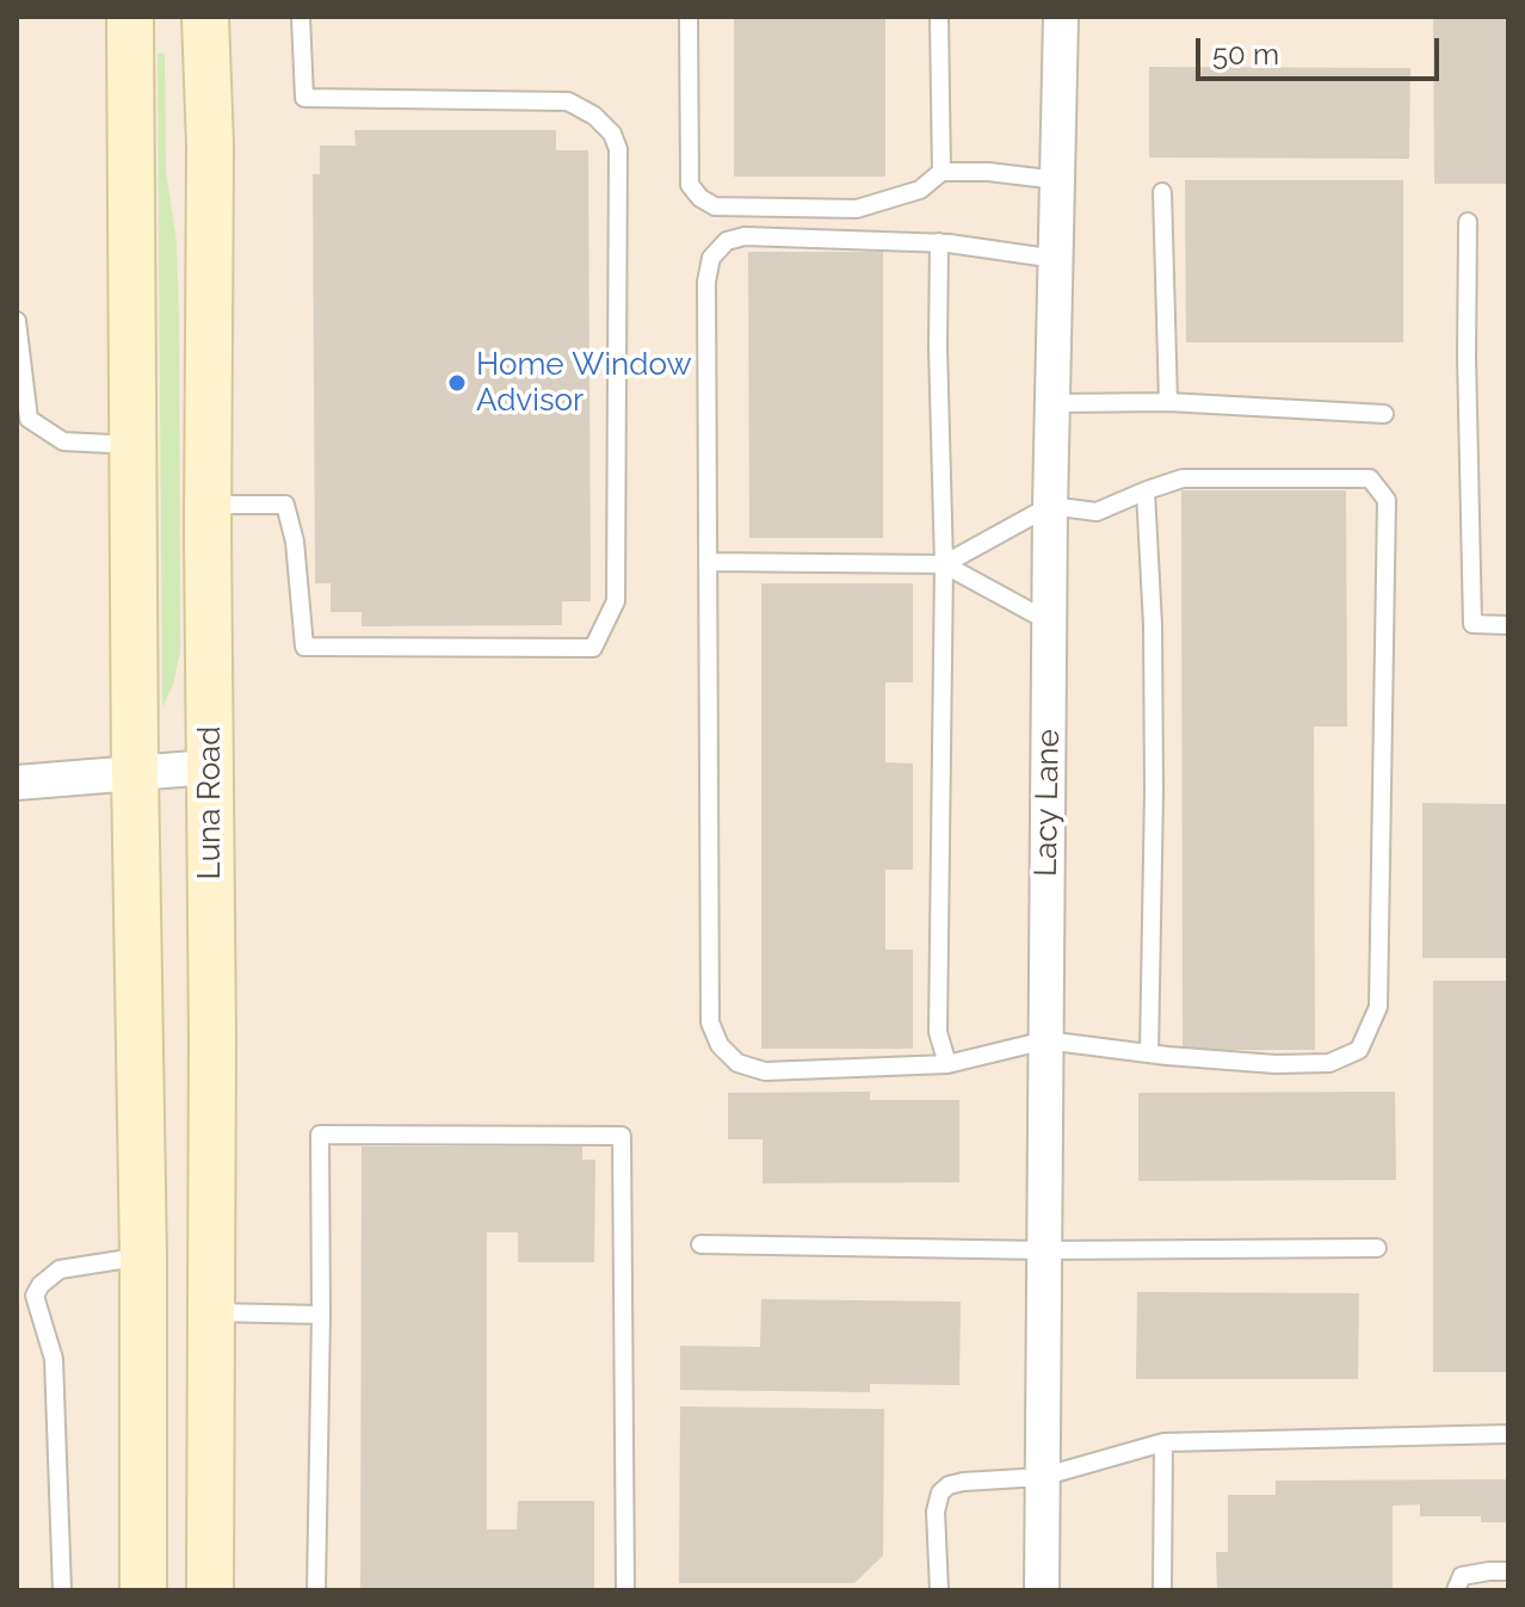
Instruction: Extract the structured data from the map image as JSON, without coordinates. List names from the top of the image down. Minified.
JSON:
{"streets":{"main road":["Luna Road"],"street":["Lacy Lane"]},"places":["Home Window Advisor"],"scale_bar":"50 m"}
